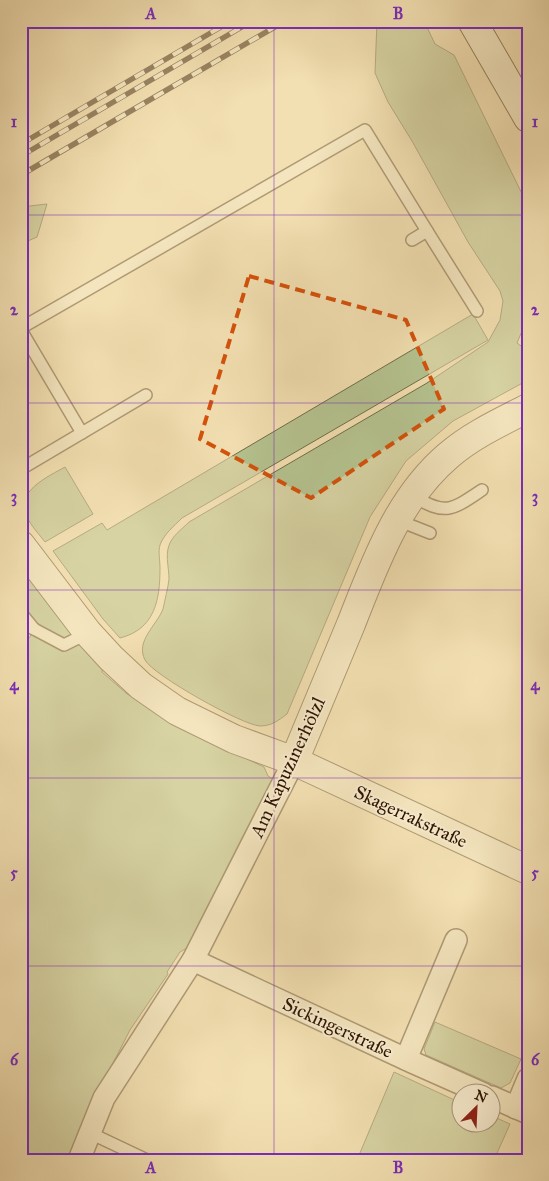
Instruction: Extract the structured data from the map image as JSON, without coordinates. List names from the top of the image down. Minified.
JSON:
{"streets":{"street":["Am Kapuzinerhölzl","Skagerrakstraße","Sickingerstraße"]},"crossings":[["Am Kapuzinerhölzl","Skagerrakstraße"],["Am Kapuzinerhölzl","Sickingerstraße"]],"north":"top right","grid":{"columns":["A","B"],"rows":["1","2","3","4","5","6"]}}
